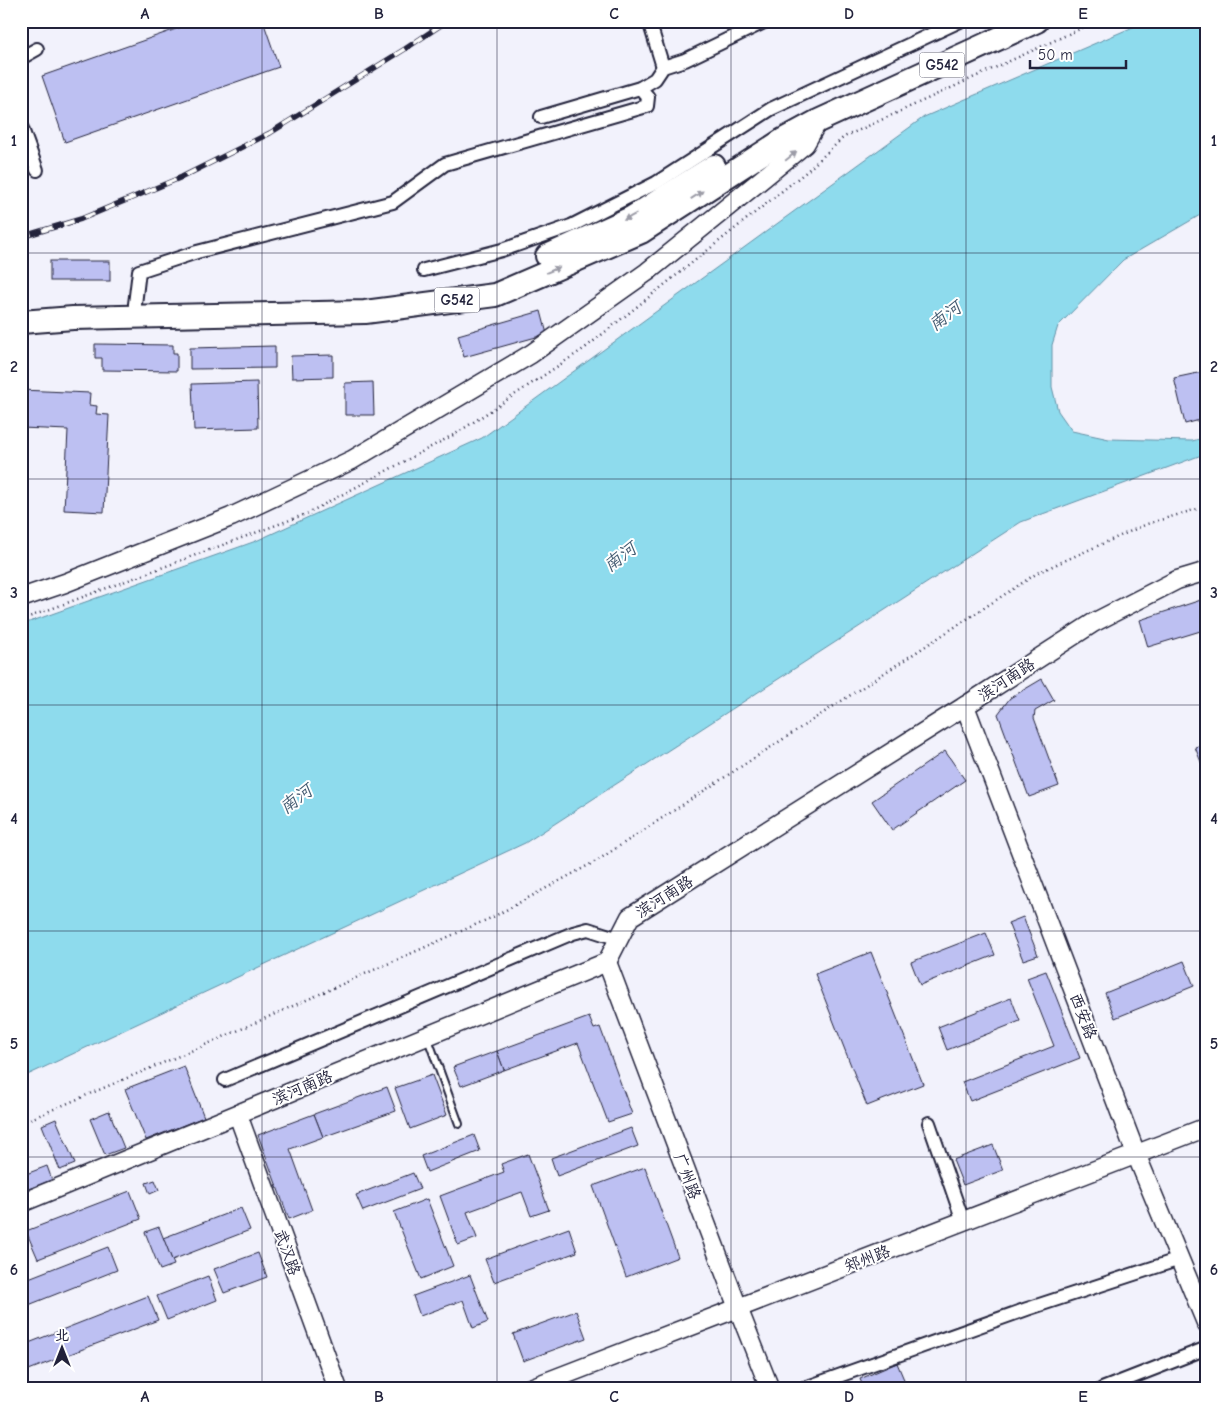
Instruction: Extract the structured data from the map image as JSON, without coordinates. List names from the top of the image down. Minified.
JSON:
{"streets":{"highway":["G542"],"street":["滨河南路","西安路","广州路","武汉路","郑州路"]},"crossings":[["滨河南路","西安路"],["滨河南路","广州路"],["滨河南路","武汉路"],["西安路","郑州路"],["广州路","郑州路"]],"water":["南河"],"scale_bar":"50 m","north":"top","grid":{"columns":["A","B","C","D","E"],"rows":["1","2","3","4","5","6"]}}
